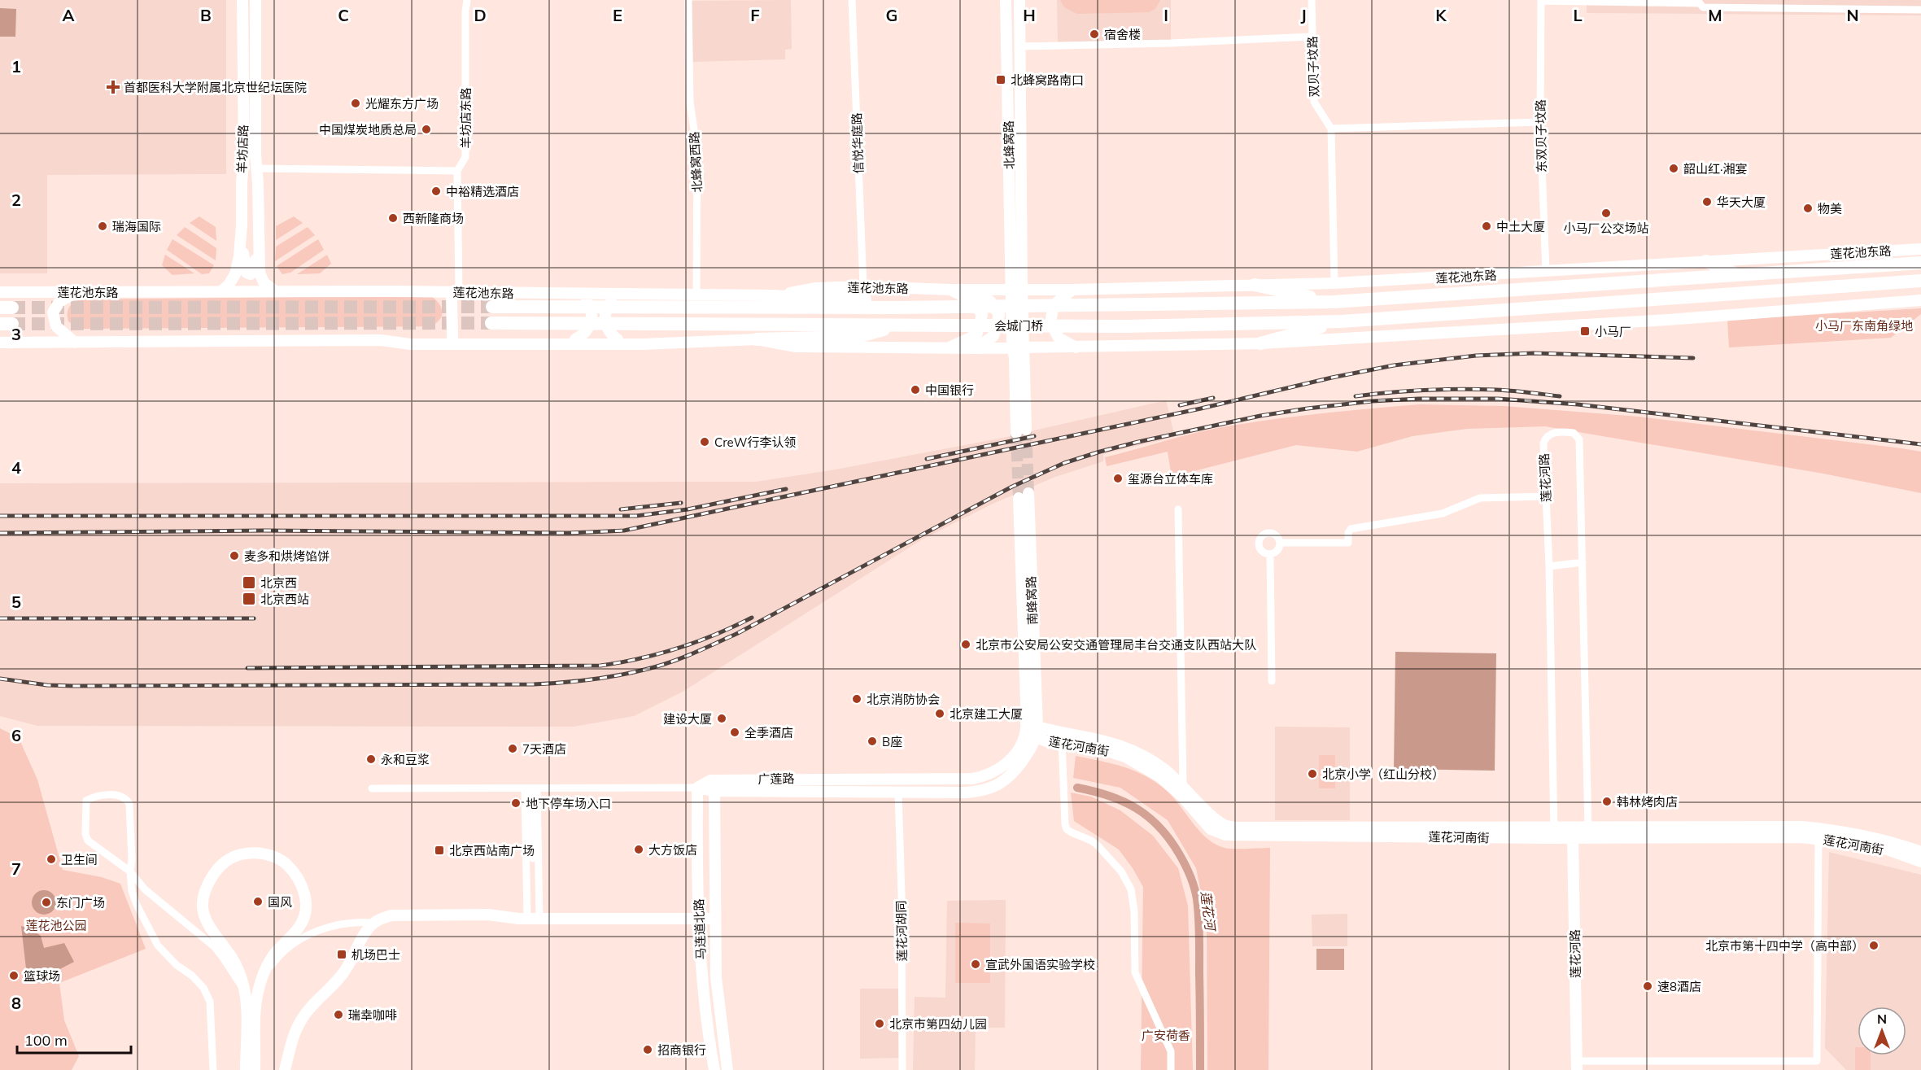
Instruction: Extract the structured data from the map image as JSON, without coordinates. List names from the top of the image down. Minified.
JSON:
{"streets":{"highway":["莲花池东路","会城门桥"],"street":["双贝子坟路","羊坊店东路","东双贝子坟路","信悦华庭路","北蜂窝路","羊坊店路","北蜂窝西路","莲花河路","南蜂窝路","莲花河南街","广莲路","马连道北路","莲花河胡同"]},"crossings":[["羊坊店东路","莲花池东路"],["东双贝子坟路","莲花池东路"],["信悦华庭路","莲花池东路"],["北蜂窝路","莲花池东路"],["羊坊店路","莲花池东路"],["北蜂窝西路","莲花池东路"],["莲花池东路","会城门桥"],["莲花河路","莲花河南街"],["南蜂窝路","莲花河南街"],["南蜂窝路","广莲路"],["莲花河南街","广莲路"],["广莲路","马连道北路"],["广莲路","莲花河胡同"]],"water":["莲花河"],"parks":["小马厂东南角绿地","莲花池公园","广安荷香"],"places":{"other":["宿舍楼","光耀东方广场","中国煤炭地质总局","韶山红·湘宴","中裕精选酒店","华天大厦","物美","小马厂公交场站","西新隆商场","瑞海国际","中土大厦","中国银行","CreW行李认领","玺源台立体车库","麦多和烘烤馅饼","北京市公安局公安交通管理局丰台交通支队西站大队","北京消防协会","北京建工大厦","建设大厦","全季酒店","B座","7天酒店","永和豆浆","北京小学（红山分校）","韩林烤肉店","地下停车场入口","大方饭店","卫生间","国风","东门广场","北京市第十四中学（高中部）","宣武外国语实验学校","篮球场","速8酒店","瑞幸咖啡","北京市第四幼儿园","招商银行"],"transit":["北蜂窝路南口","小马厂","北京西","北京西站","北京西站南广场","机场巴士"],"health":["首都医科大学附属北京世纪坛医院"]},"scale_bar":"100 m","north":"top","grid":{"columns":["A","B","C","D","E","F","G","H","I","J","K","L","M","N"],"rows":["1","2","3","4","5","6","7","8"]}}
